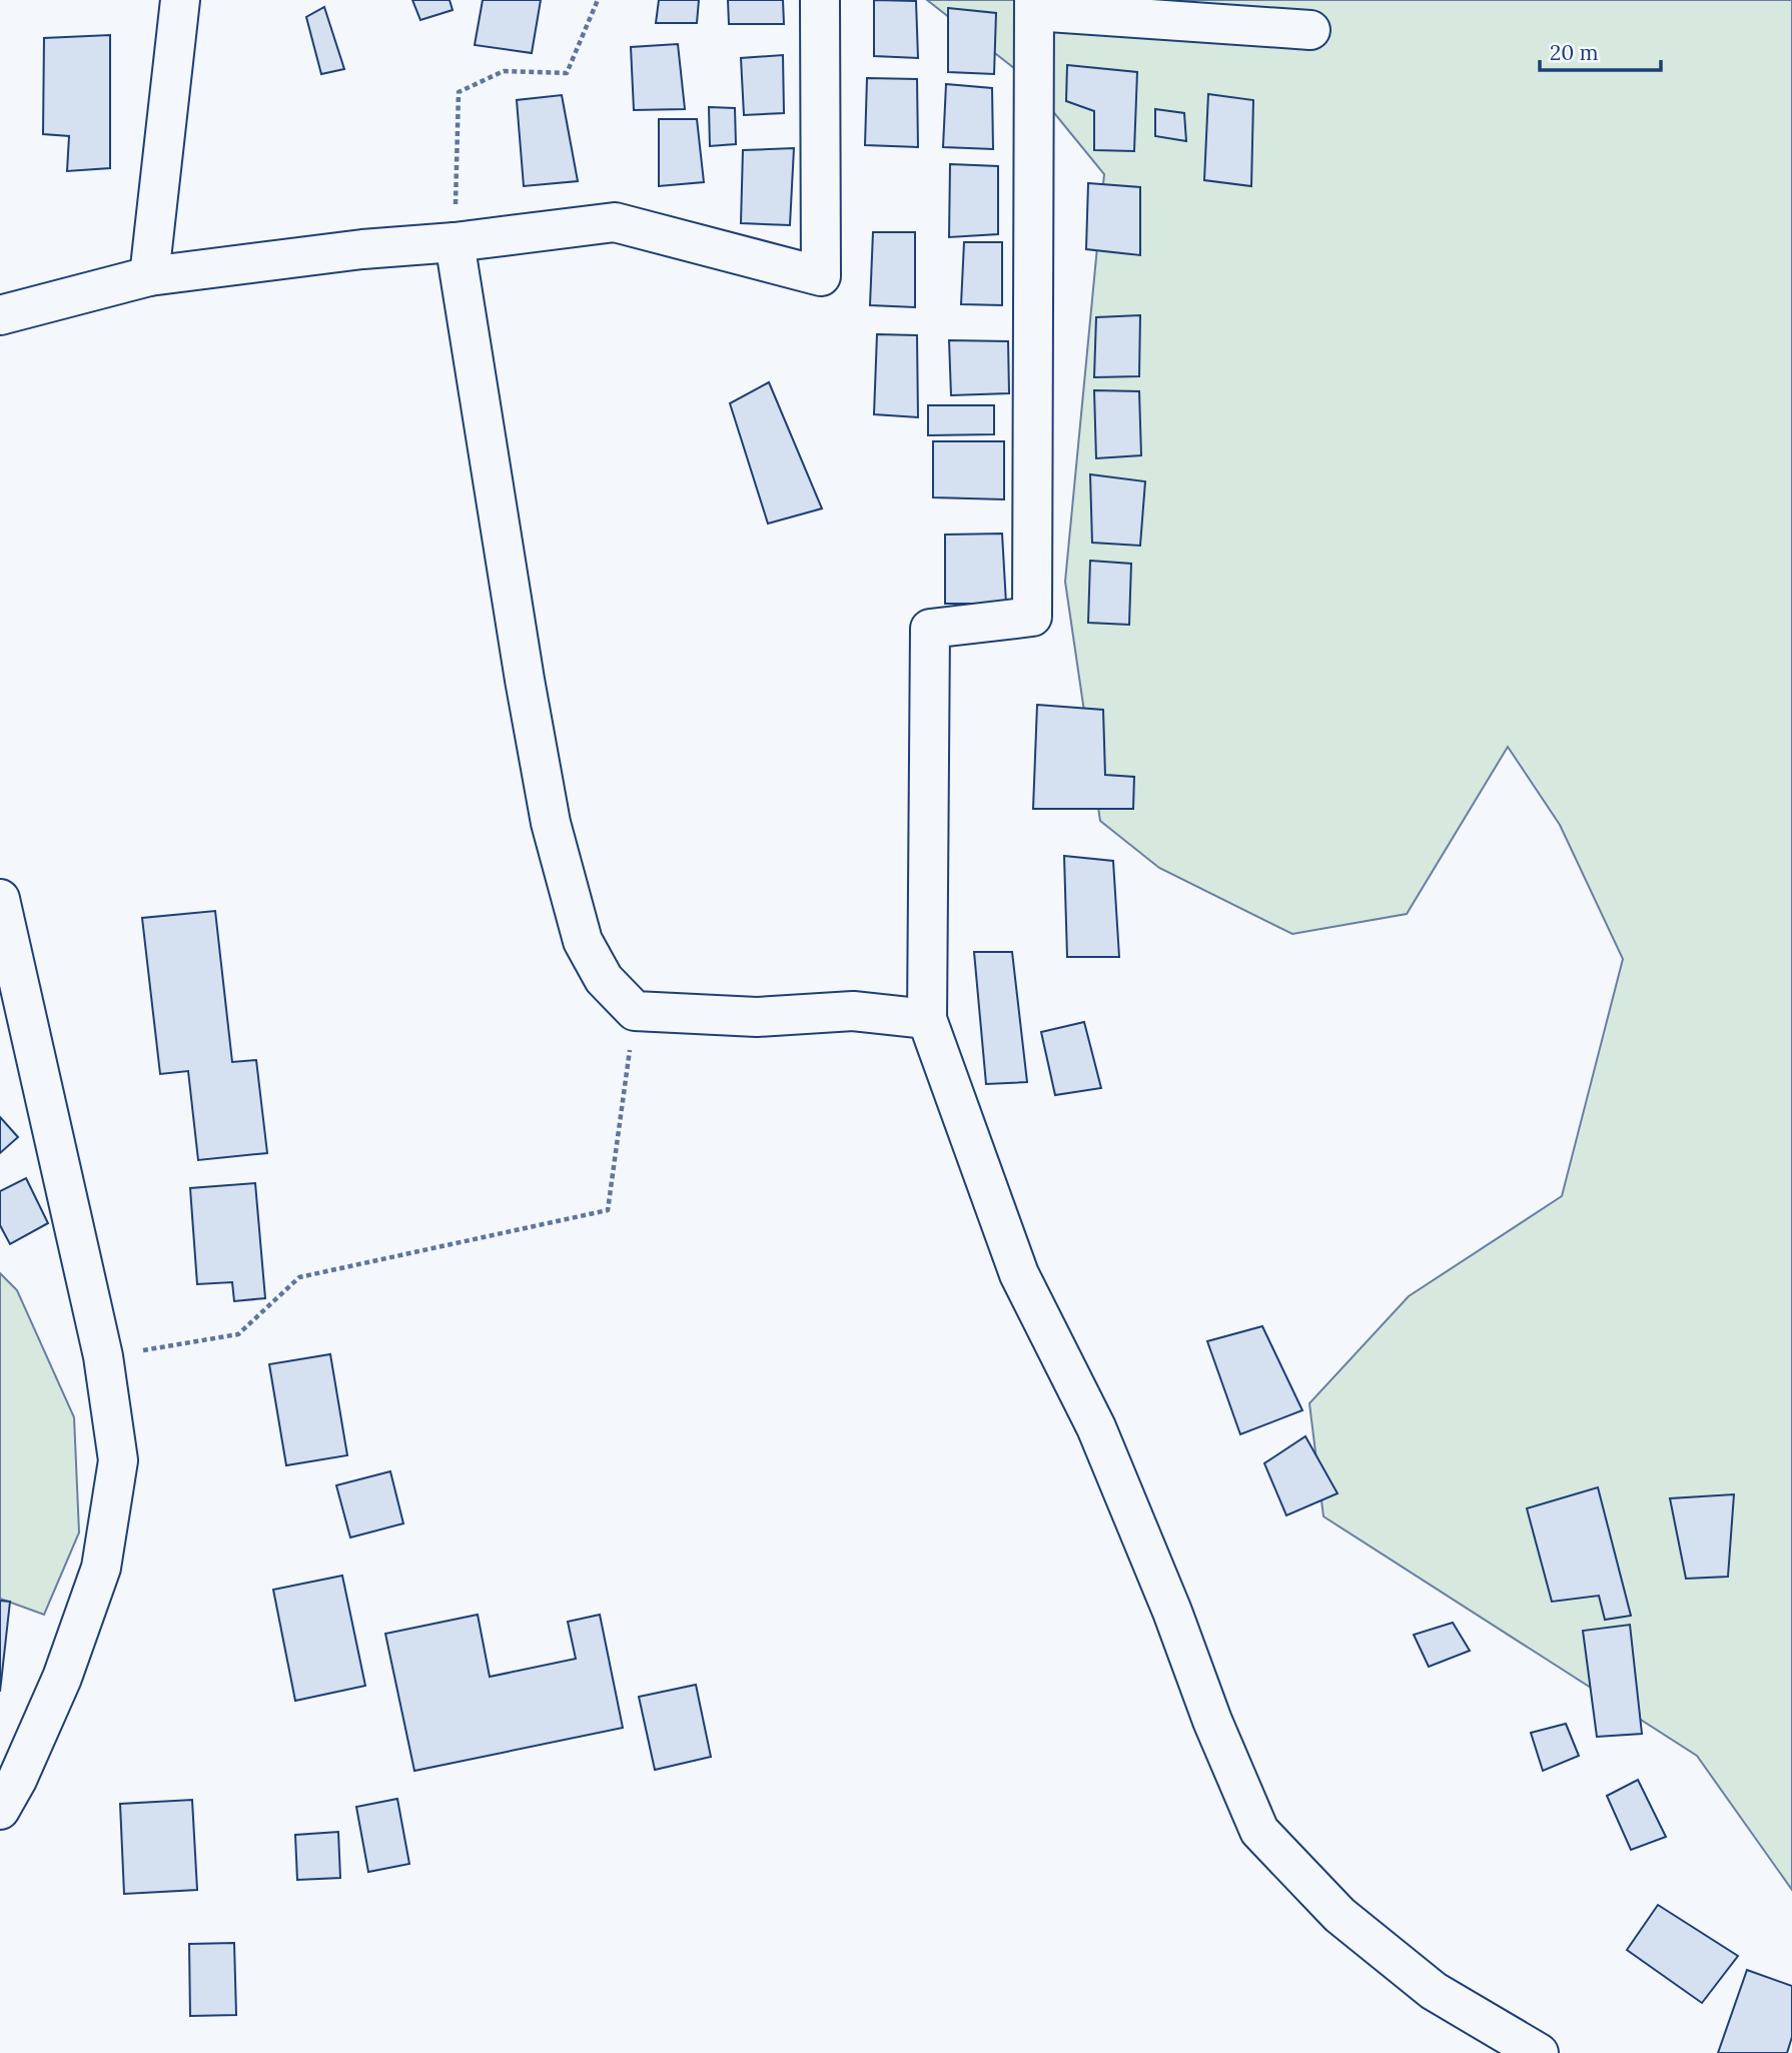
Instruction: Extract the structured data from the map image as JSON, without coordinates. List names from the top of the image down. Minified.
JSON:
{"scale_bar":"20 m"}
